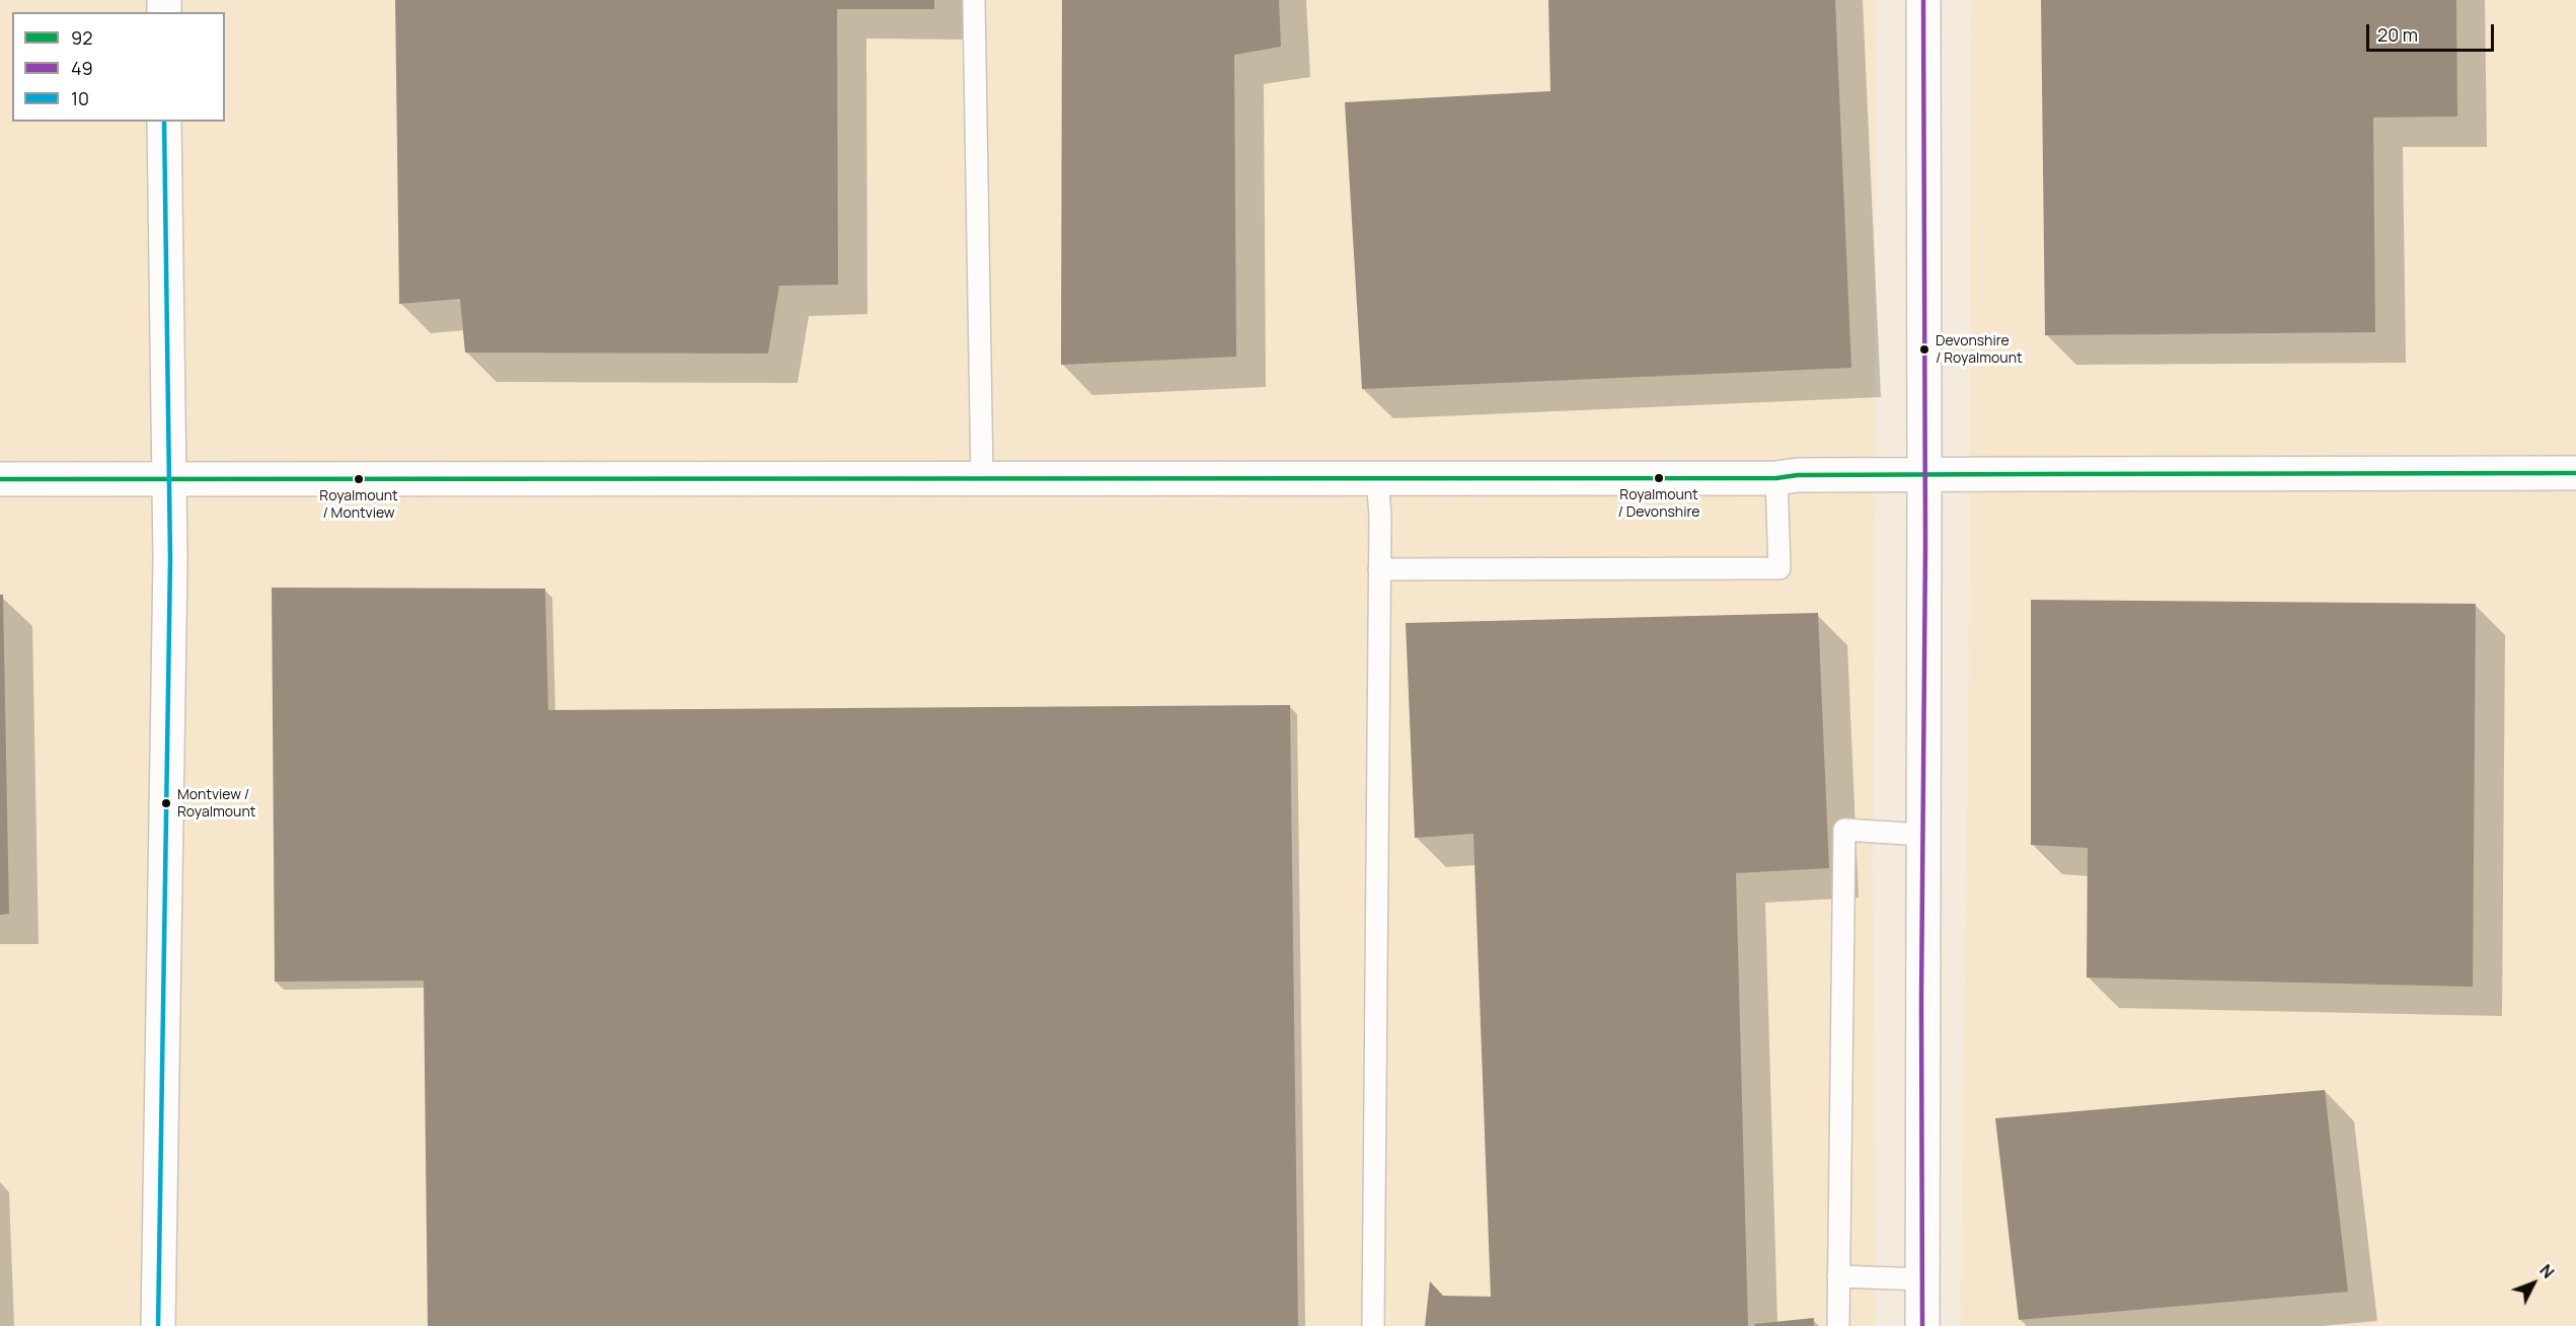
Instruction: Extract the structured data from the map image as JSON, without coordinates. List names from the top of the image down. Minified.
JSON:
{"places":["Devonshire / Royalmount","Royalmount / Devonshire","Royalmount / Montview","Montview / Royalmount"],"lines":["transit line 49","transit line 10","transit line 92"],"legend":["92","49","10"],"scale_bar":"20 m","north":"top right"}
